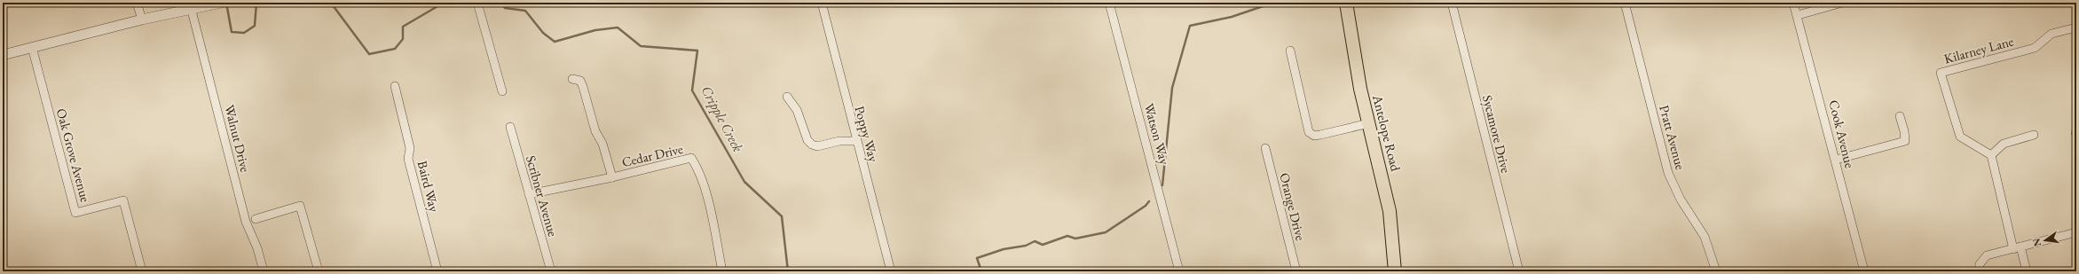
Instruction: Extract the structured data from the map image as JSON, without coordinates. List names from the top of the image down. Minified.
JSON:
{"streets":{"main road":["Antelope Road"],"street":["Kilarney Lane","Poppy Way","Watson Way","Sycamore Drive","Cook Avenue","Pratt Avenue","Walnut Drive","Oak Grove Avenue","Cedar Drive","Baird Way","Scribner Avenue","Orange Drive"]},"water":["Cripple Creek"],"north":"left"}
